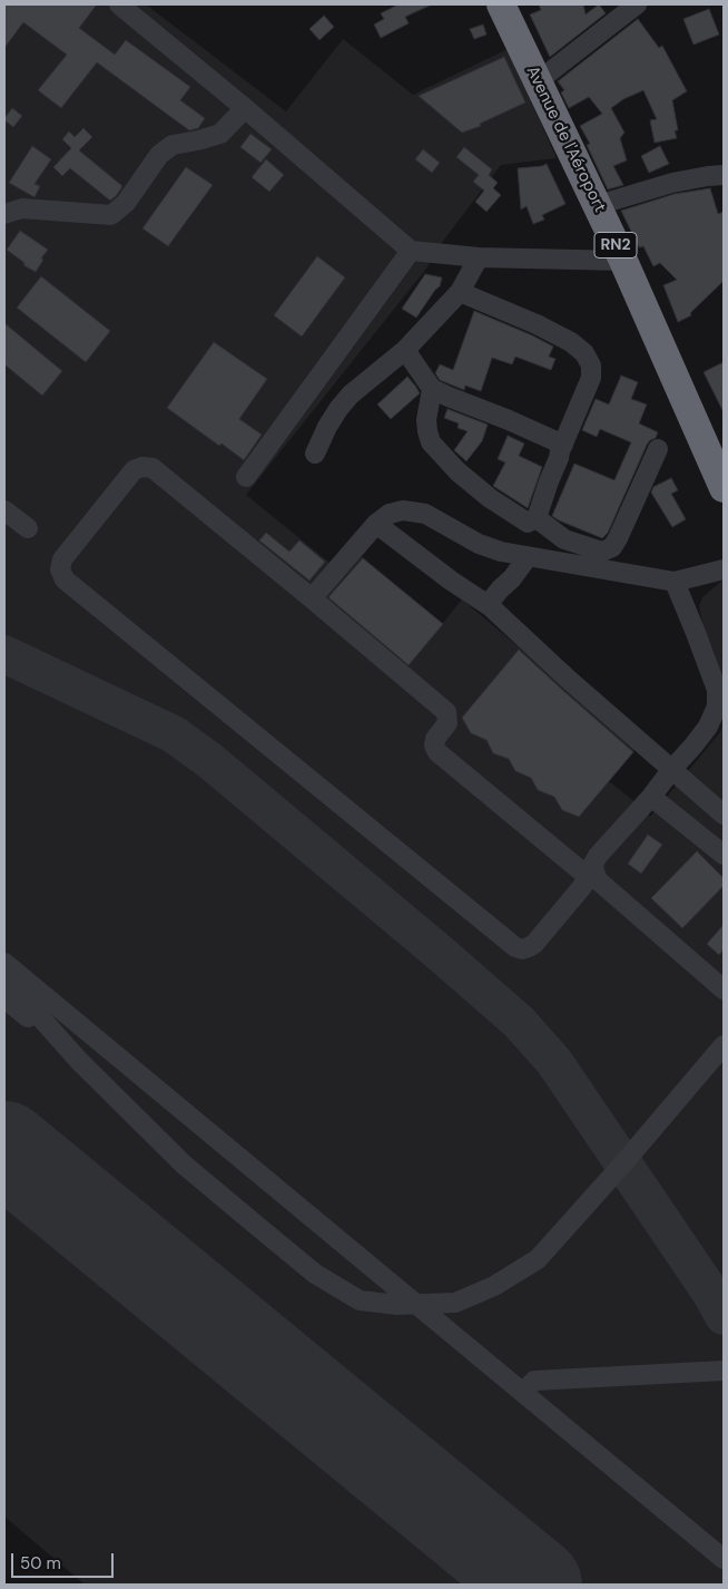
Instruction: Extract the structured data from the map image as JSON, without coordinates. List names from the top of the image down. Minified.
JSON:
{"streets":{"highway":["Avenue de l'Aéroport","RN2"]},"scale_bar":"50 m"}
